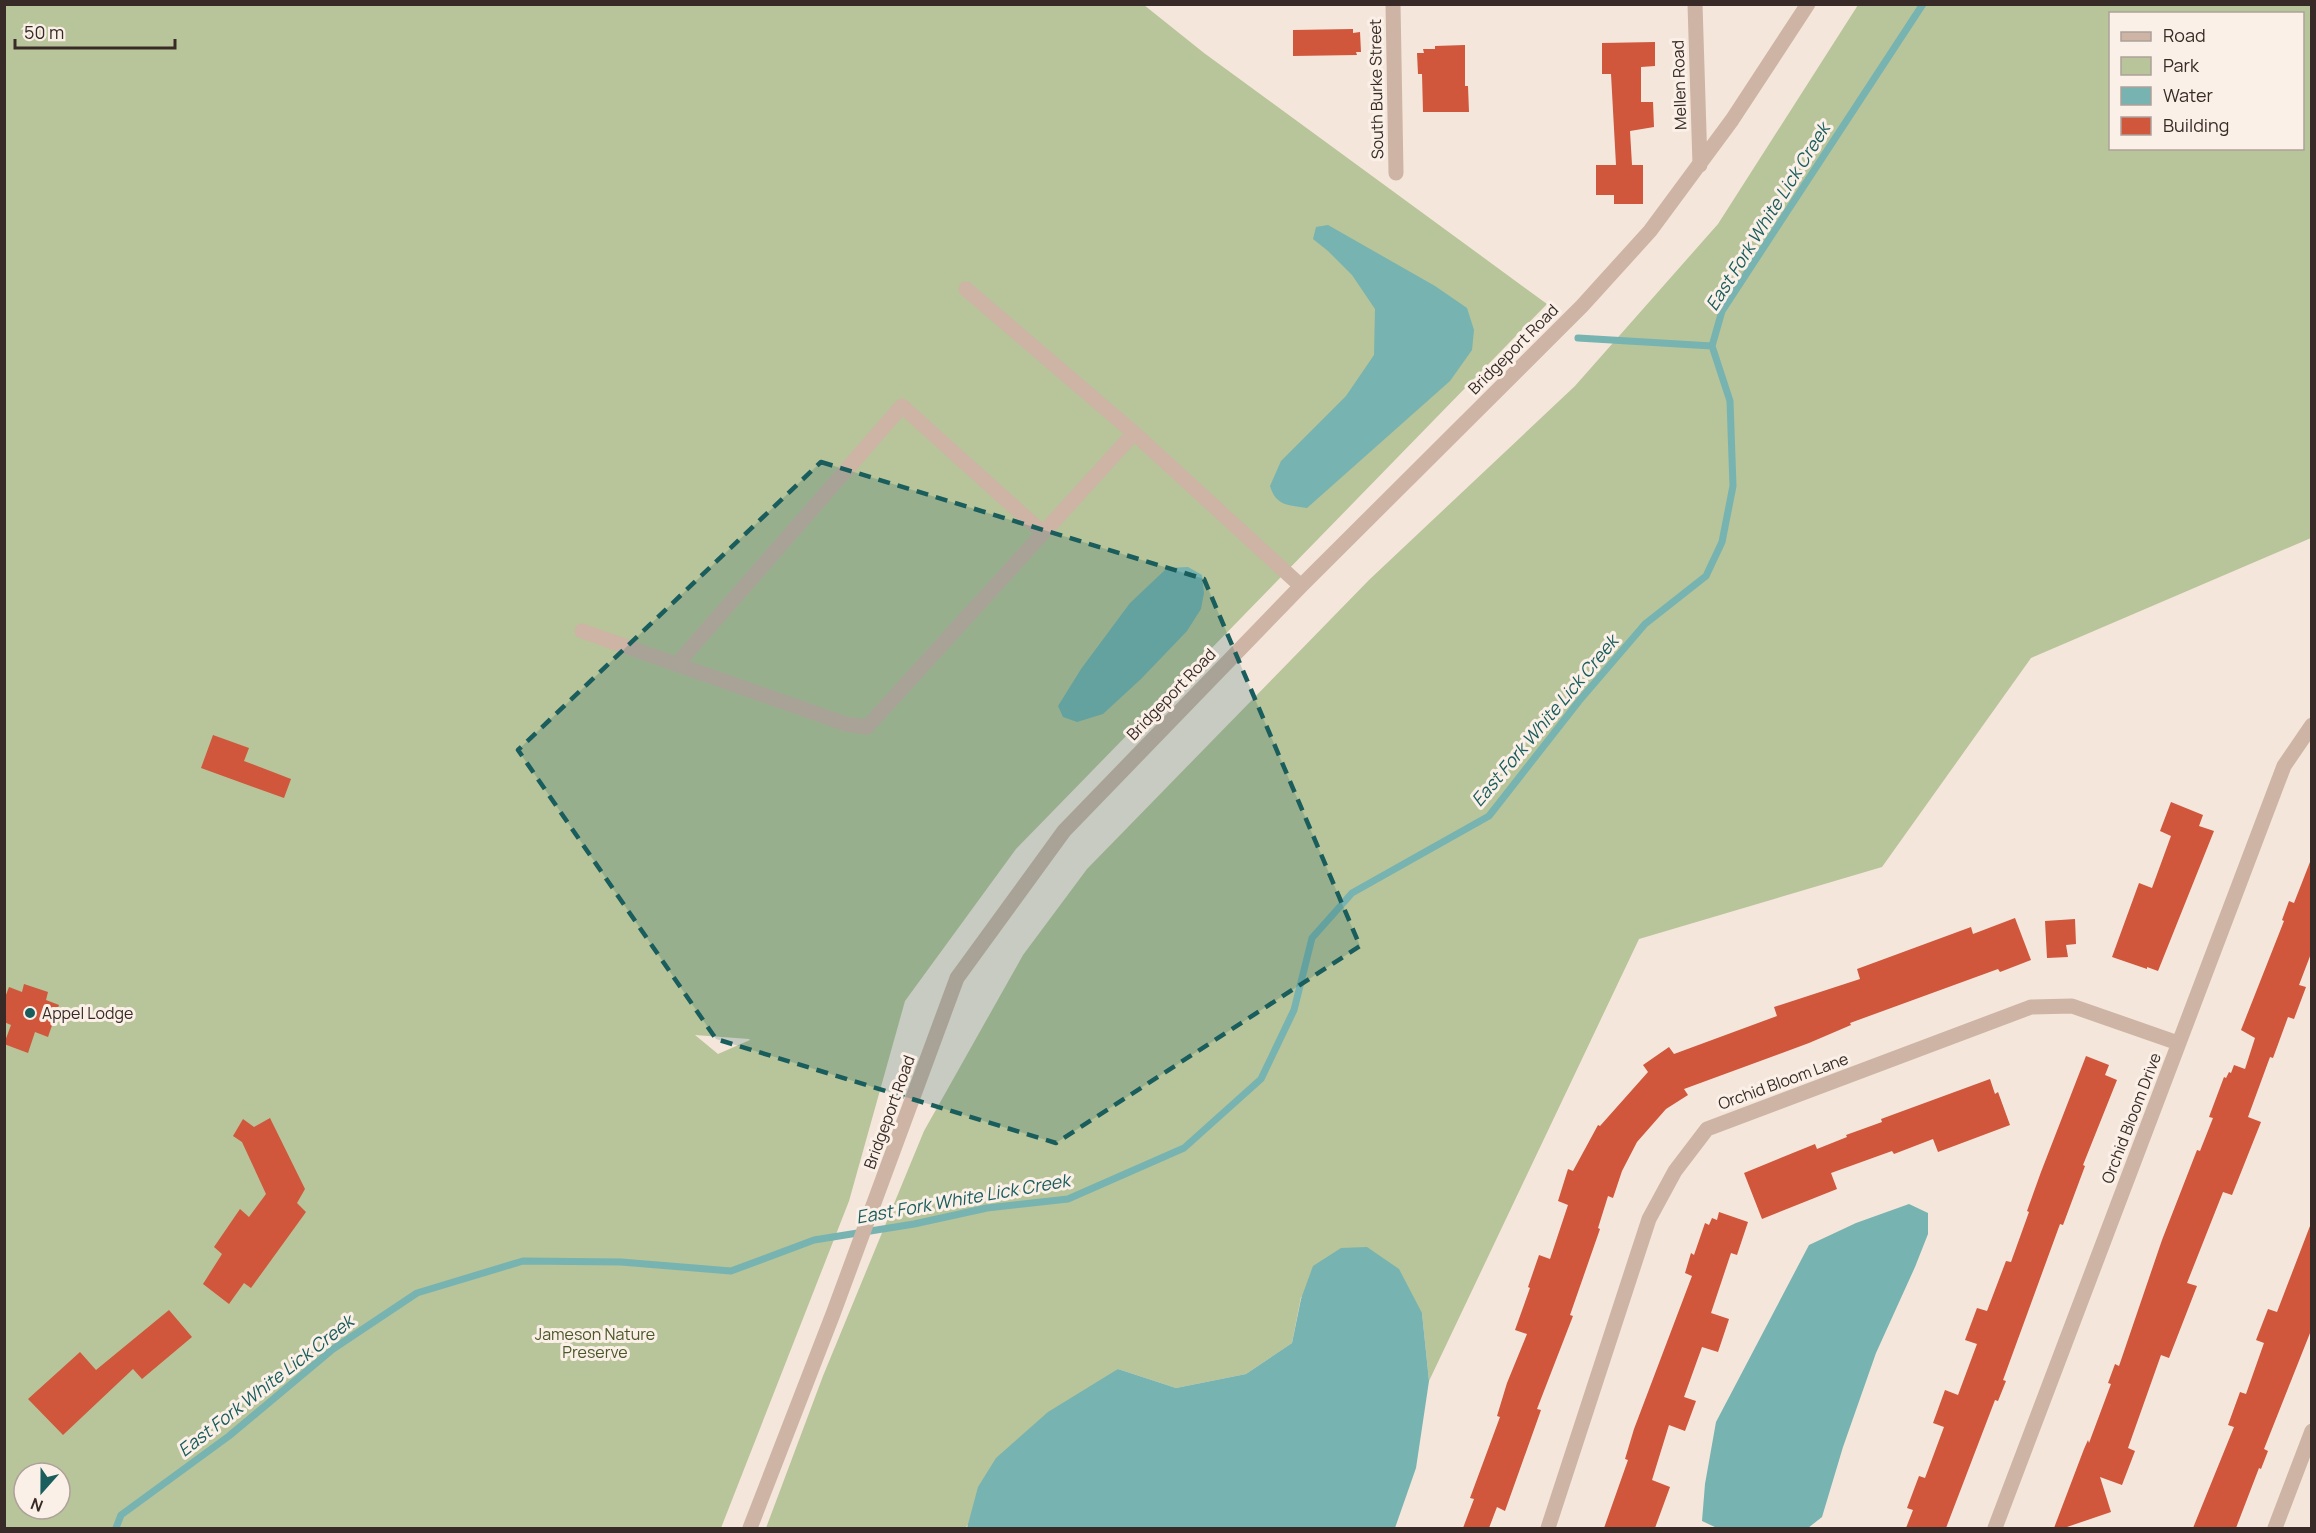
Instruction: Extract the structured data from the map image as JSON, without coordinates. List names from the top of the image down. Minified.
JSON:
{"streets":{"street":["Mellen Road","South Burke Street","Bridgeport Road","Orchid Bloom Lane","Orchid Bloom Drive"]},"crossings":[["Mellen Road","Bridgeport Road"],["Orchid Bloom Lane","Orchid Bloom Drive"]],"water":["East Fork White Lick Creek"],"parks":["Jameson Nature Preserve"],"places":["Appel Lodge"],"legend":["Road","Park","Water","Building"],"scale_bar":"50 m","north":"bottom"}
